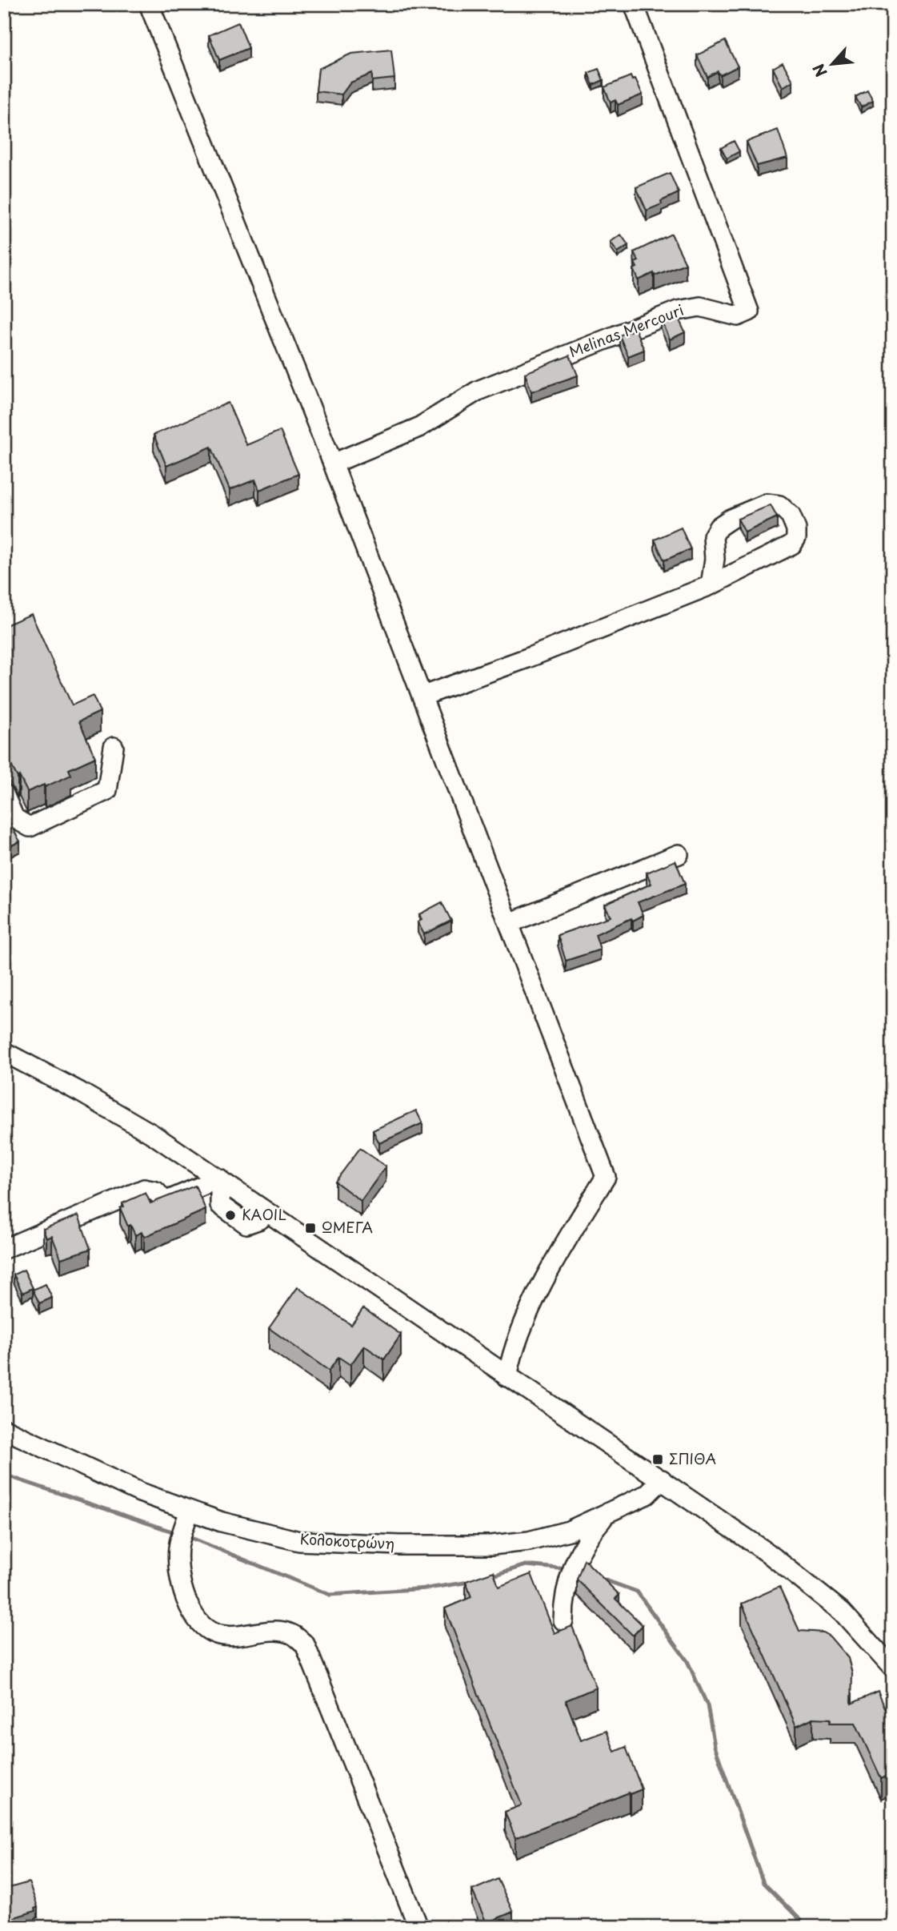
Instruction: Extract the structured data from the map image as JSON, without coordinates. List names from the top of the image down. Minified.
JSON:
{"streets":{"street":["Melinas Mercouri","Κολοκοτρώνη"]},"places":{"other":["KAOIL"],"transit":["ΩΜΕΓΑ","ΣΠΙΘΑ"]},"north":"bottom left"}
